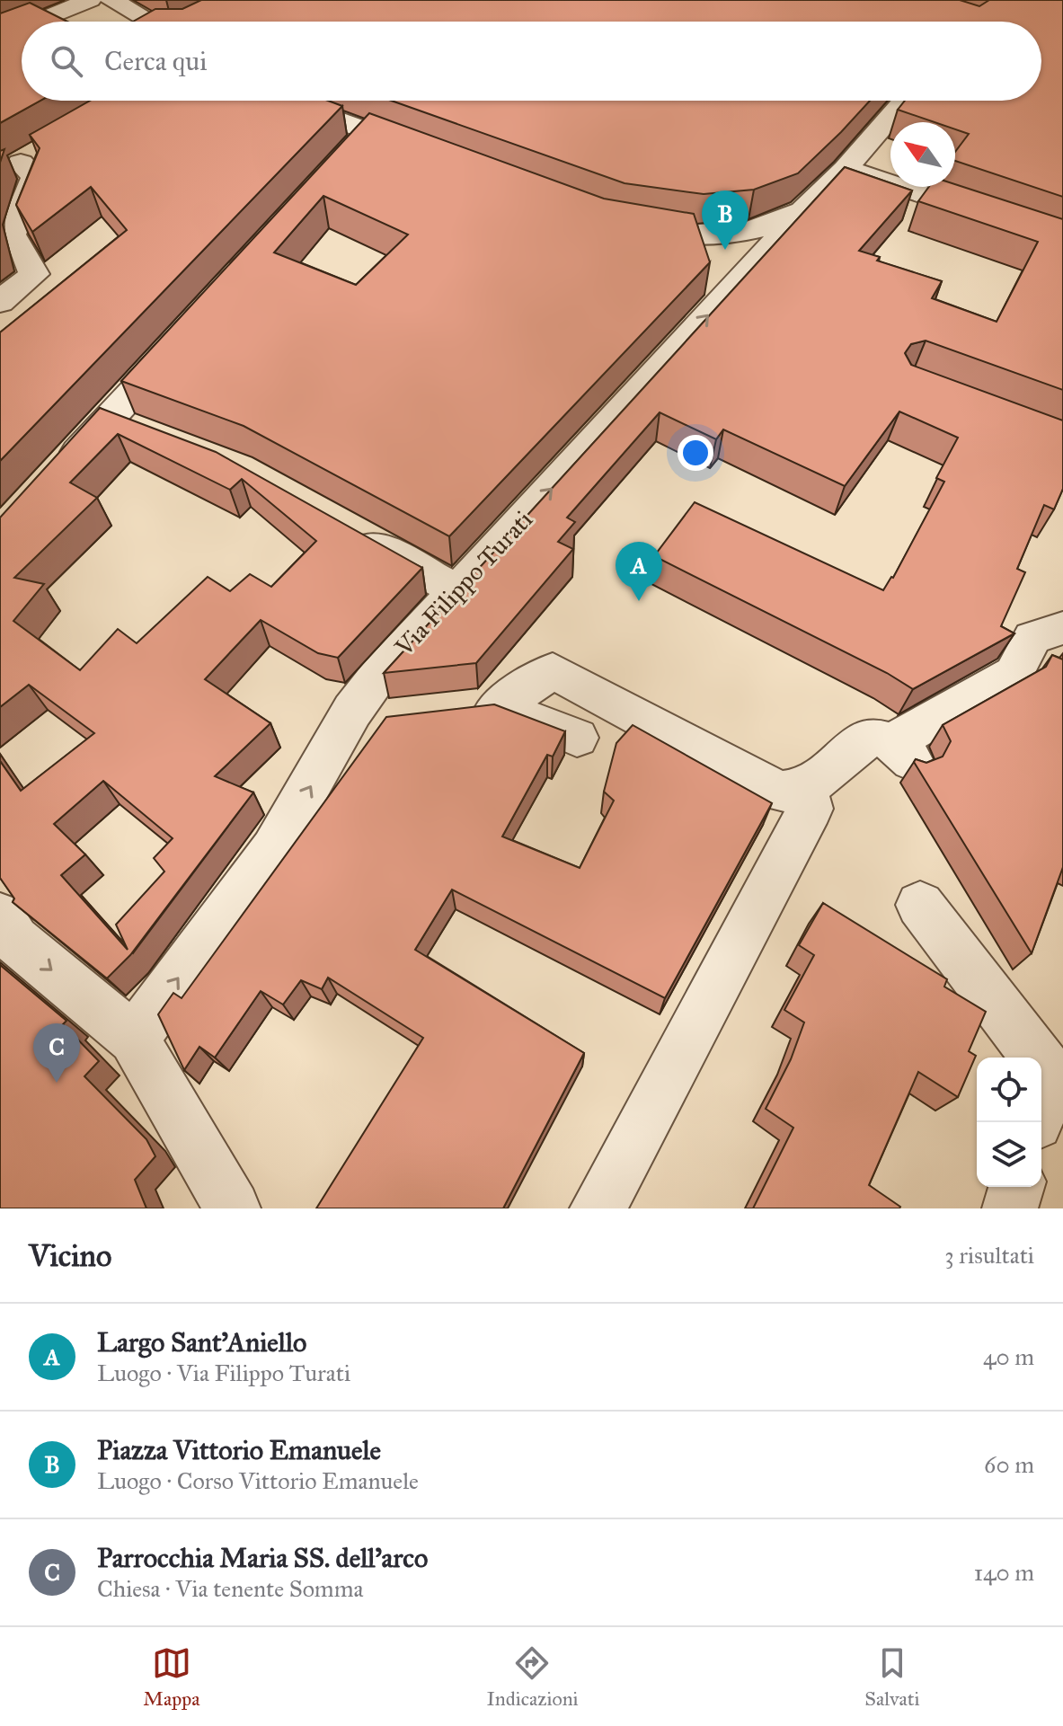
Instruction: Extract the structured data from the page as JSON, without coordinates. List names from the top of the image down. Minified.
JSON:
{"streets":{"street":["Via Filippo Turati"]},"one_way":["Via Filippo Turati"],"north":"top left","page":{"search":"Cerca qui","pins":["B","A","C"],"heading":["Vicino","3 risultati"],"list":[{"mark":"A","name":"Largo Sant'Aniello","note":"Luogo · Via Filippo Turati","value":"40 m"},{"mark":"B","name":"Piazza Vittorio Emanuele","note":"Luogo · Corso Vittorio Emanuele","value":"60 m"},{"mark":"C","name":"Parrocchia Maria SS. dell'arco","note":"Chiesa · Via tenente Somma","value":"140 m"}],"nav":["Mappa","Indicazioni","Salvati"]}}
